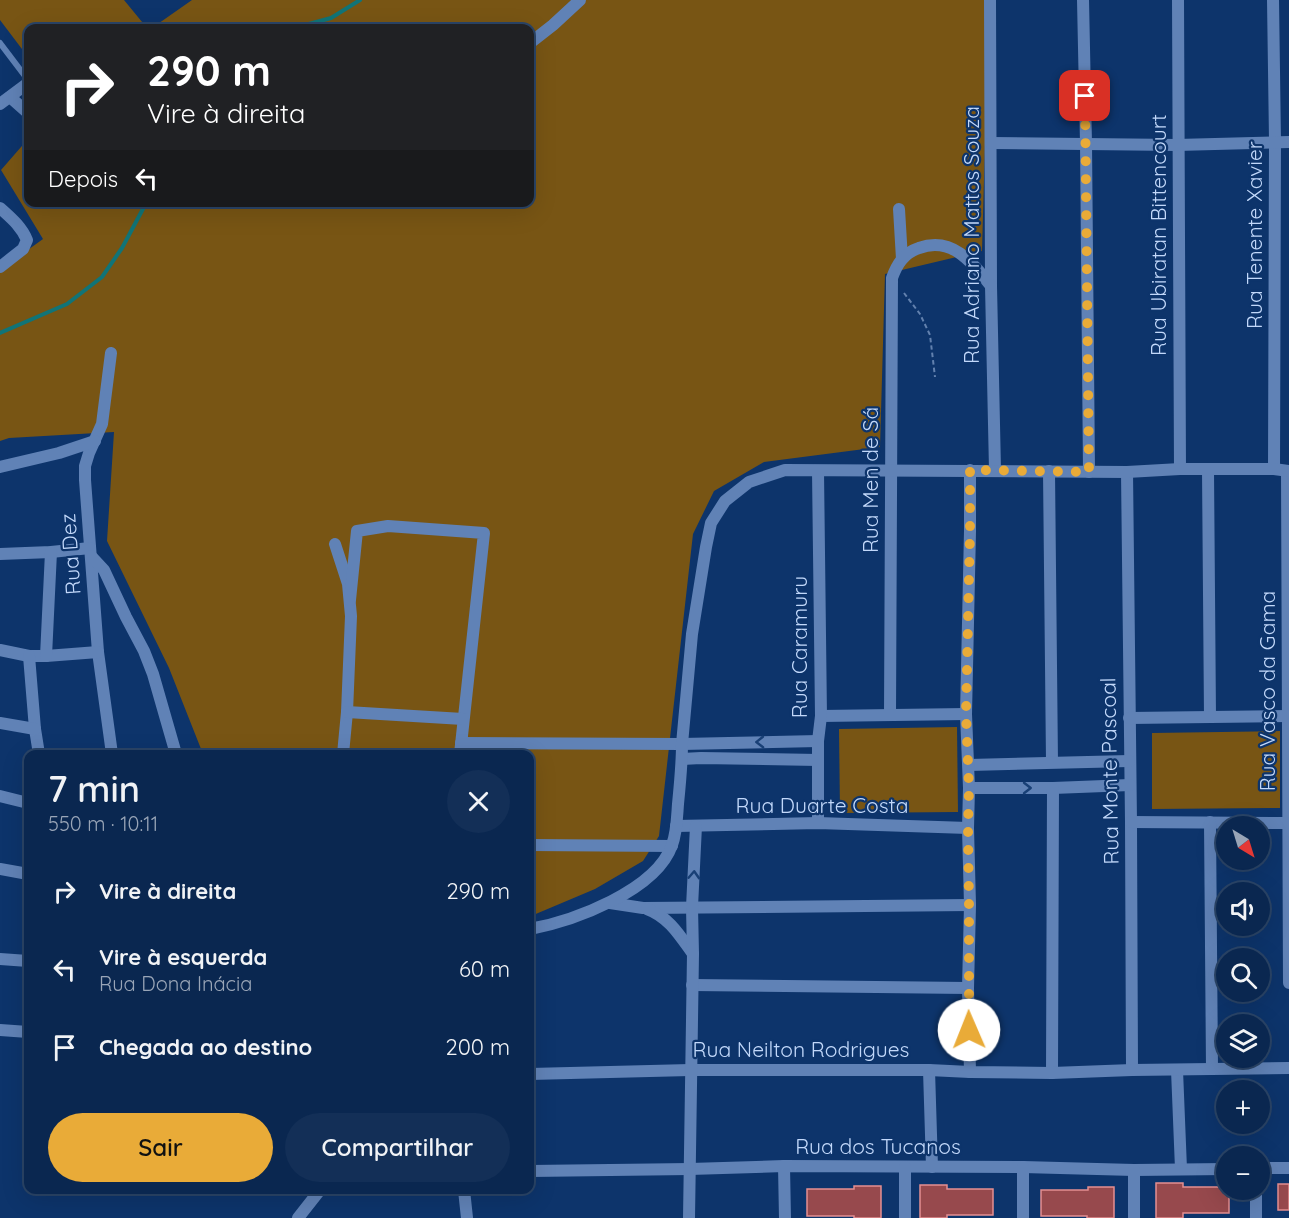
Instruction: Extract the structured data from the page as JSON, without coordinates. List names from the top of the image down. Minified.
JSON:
{"streets":{"street":["Rua Adriano Mattos Souza","Rua Ubiratan Bittencourt","Rua Tenente Xavier","Rua Men de Sá","Rua Dez","Rua Caramuru","Rua Vasco da Gama","Rua Monte Pascoal","Rua Duarte Costa","Rua Neilton Rodrigues","Rua dos Tucanos"]},"crossings":[["Rua Caramuru","Rua Duarte Costa"],["Rua Monte Pascoal","Rua Neilton Rodrigues"]],"north":"bottom right","page":{"turn":["290 m","Vire à direita"],"then":"Depois","heading":["7 min","550 m · 10:11"],"map_buttons":["+","−"],"list":[{"name":"Vire à direita","value":"290 m"},{"name":"Vire à esquerda","note":"Rua Dona Inácia","value":"60 m"},{"name":"Chegada ao destino","value":"200 m"}],"buttons":["Sair","Compartilhar"]}}
